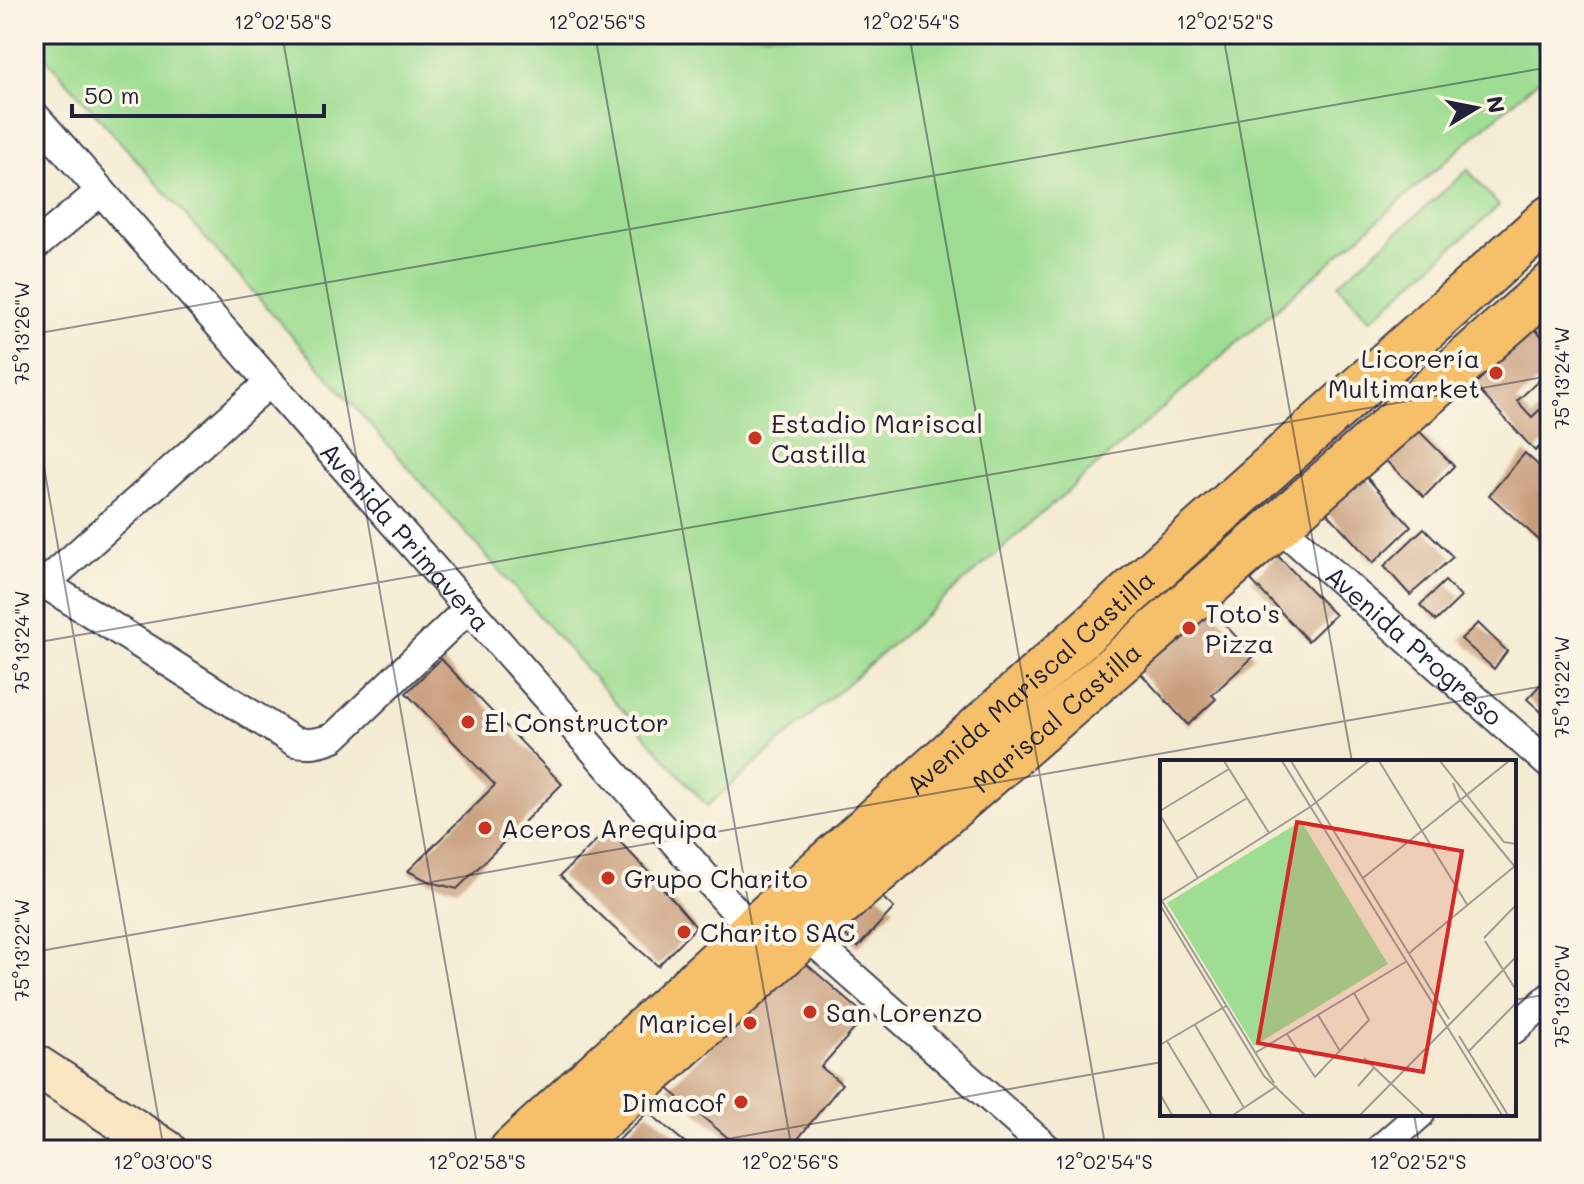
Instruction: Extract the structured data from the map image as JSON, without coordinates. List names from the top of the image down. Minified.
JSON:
{"streets":{"highway":["Avenida Mariscal Castilla","Mariscal Castilla"],"street":["Avenida Primavera","Avenida Progreso"]},"crossings":[["Avenida Primavera","Avenida Mariscal Castilla"],["Avenida Primavera","Mariscal Castilla"],["Avenida Progreso","Mariscal Castilla"],["Avenida Mariscal Castilla","Mariscal Castilla"]],"places":["Licorería Multimarket","Estadio Mariscal Castilla","Toto's Pizza","El Constructor","Aceros Arequipa","Grupo Charito","Charito SAC","San Lorenzo","Maricel","Dimacof"],"scale_bar":"50 m","north":"right","coordinates":["12°02'58\"S","12°02'56\"S","12°02'54\"S","12°02'52\"S","75°13'26\"W","75°13'24\"W","75°13'22\"W","75°13'20\"W","12°03'00\"S"]}
